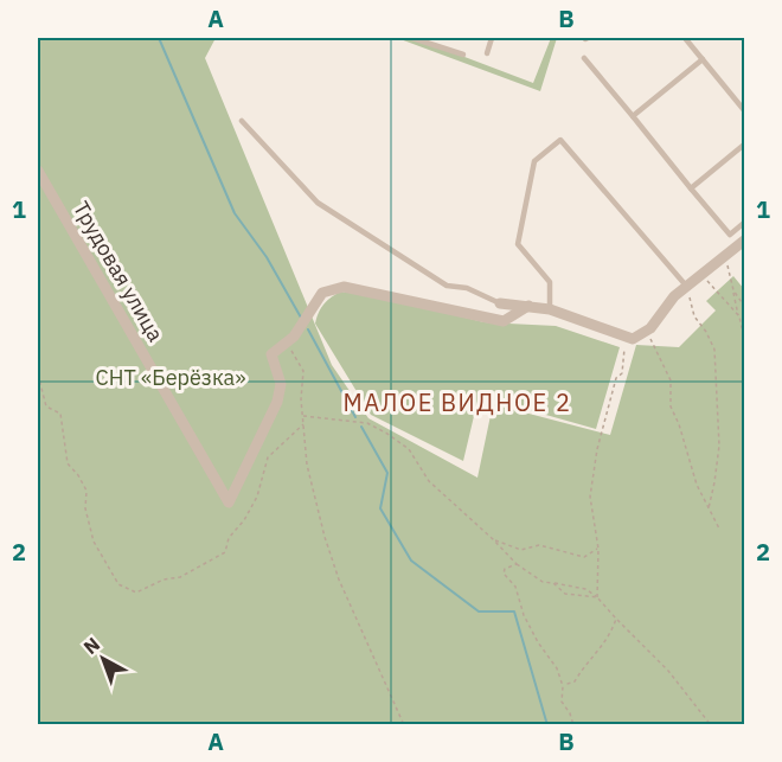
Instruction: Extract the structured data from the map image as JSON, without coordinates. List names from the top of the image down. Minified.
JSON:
{"streets":{"street":["Трудовая улица"]},"districts":["МАЛОЕ ВИДНОЕ 2"],"parks":["СНТ «Берёзка»"],"north":"top left","grid":{"columns":["A","B"],"rows":["1","2"]}}
